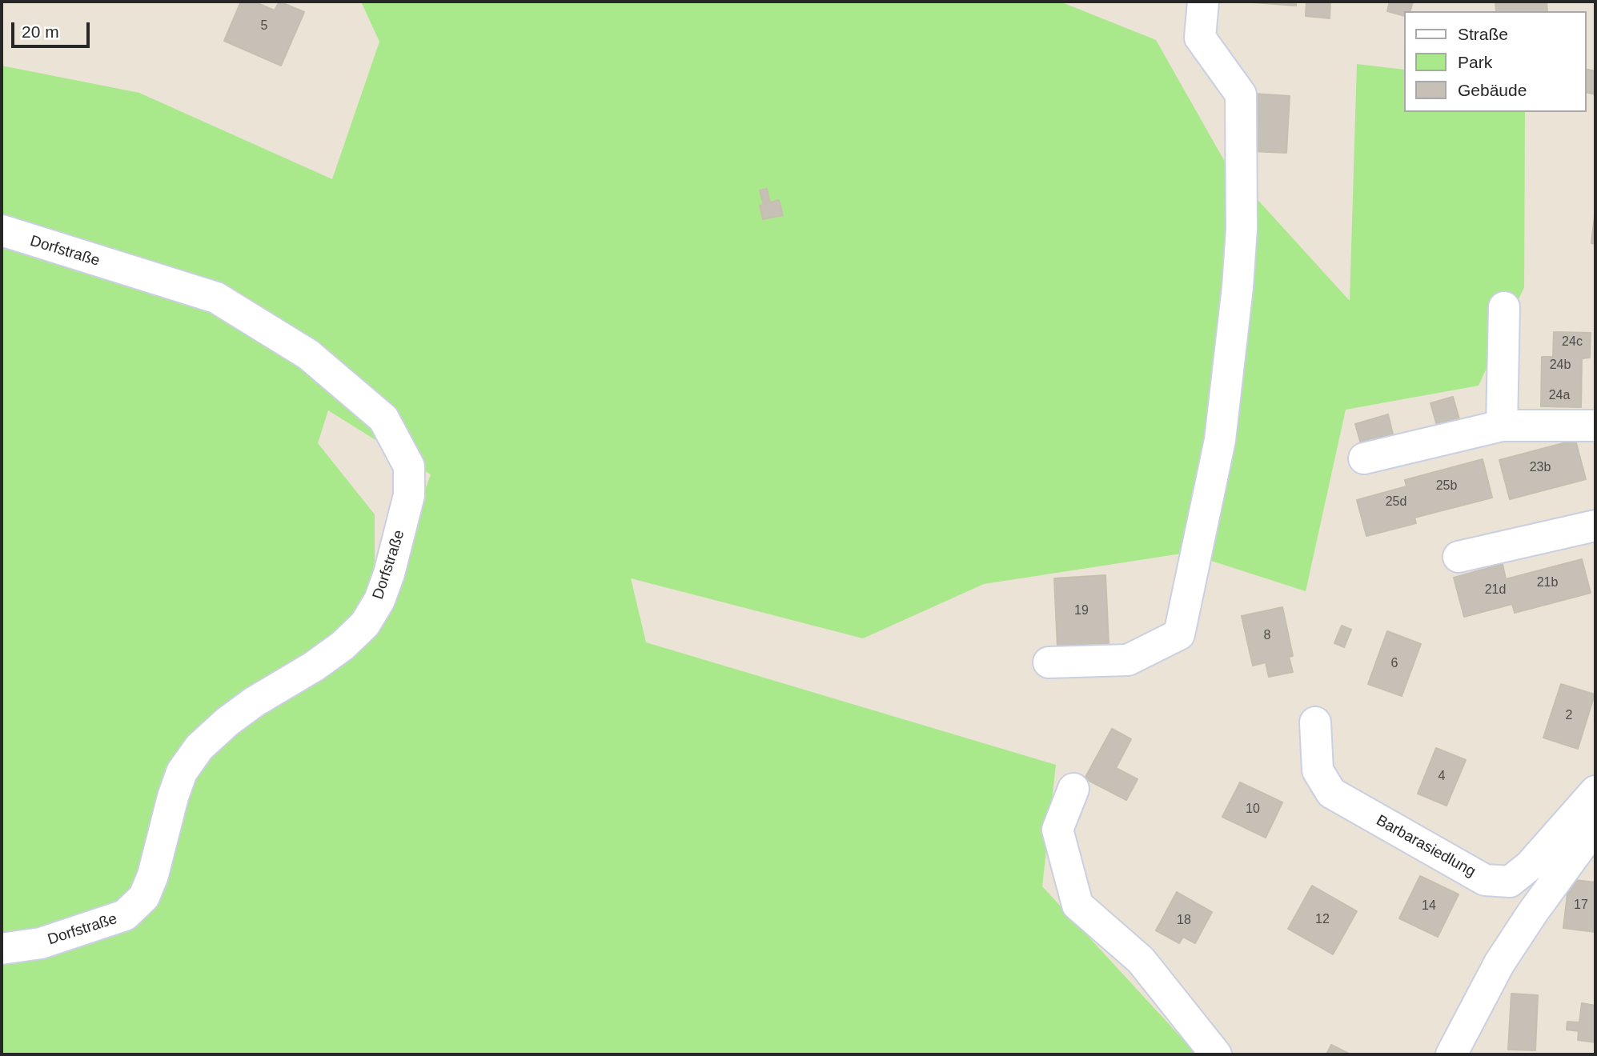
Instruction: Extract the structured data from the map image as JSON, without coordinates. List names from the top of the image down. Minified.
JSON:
{"streets":{"street":["Dorfstraße","Barbarasiedlung"]},"house_numbers":["5","24c","24b","24a","23b","25b","25d","21b","21d","19","8","6","2","4","10","17","14","12","18"],"legend":["Straße","Park","Gebäude"],"scale_bar":"20 m"}
